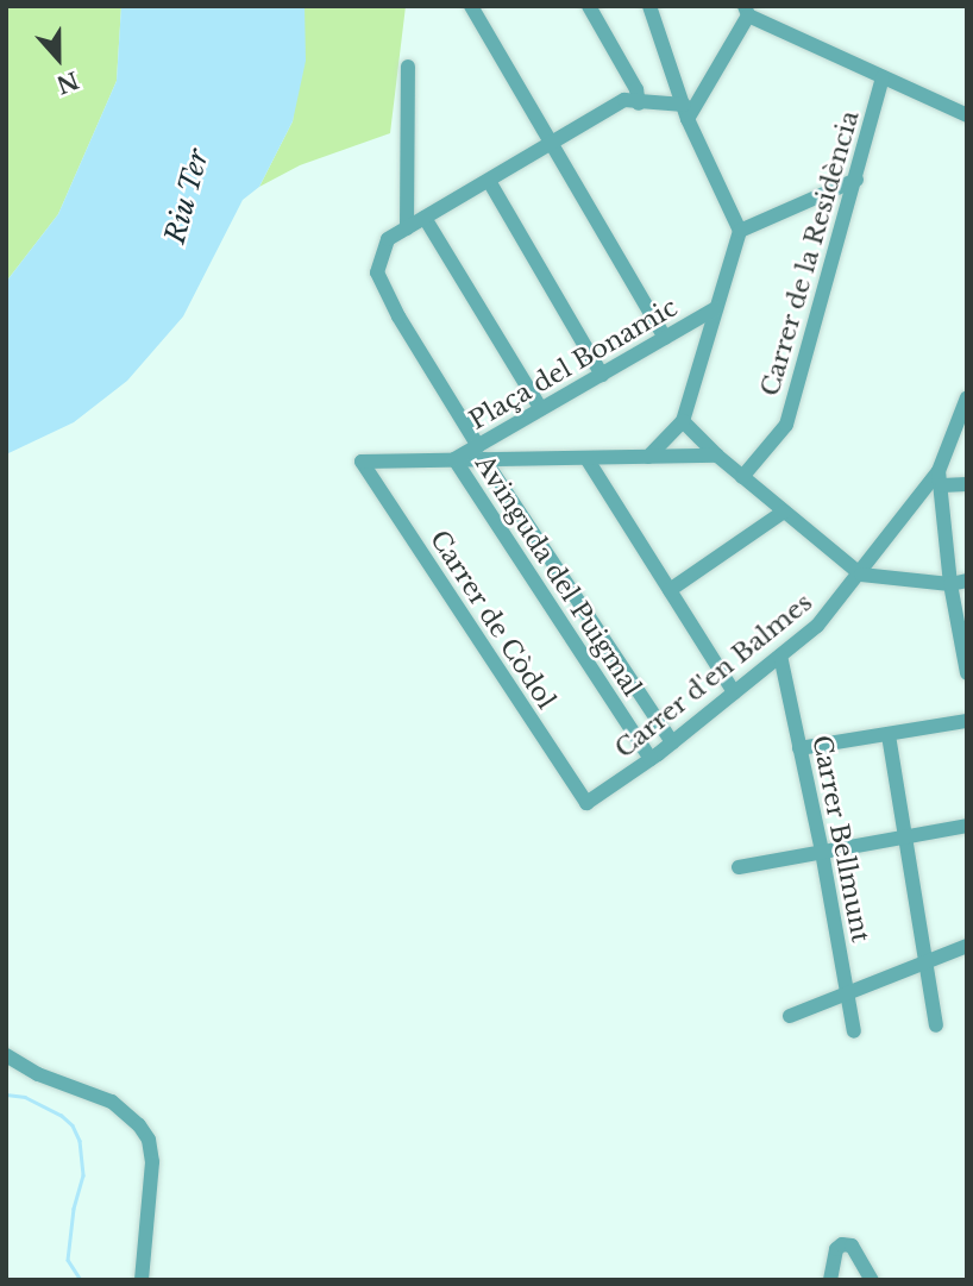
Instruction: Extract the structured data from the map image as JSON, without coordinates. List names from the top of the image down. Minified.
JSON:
{"streets":{"street":["Carrer de la Residència","Plaça del Bonamic","Avinguda del Puigmal","Carrer de Còdol","Carrer d'en Balmes","Carrer Bellmunt"]},"crossings":[["Plaça del Bonamic","Avinguda del Puigmal"],["Plaça del Bonamic","Carrer de Còdol"],["Avinguda del Puigmal","Carrer de Còdol"],["Avinguda del Puigmal","Carrer d'en Balmes"],["Carrer de Còdol","Carrer d'en Balmes"],["Carrer d'en Balmes","Carrer Bellmunt"]],"water":["Riu Ter"],"north":"bottom"}
